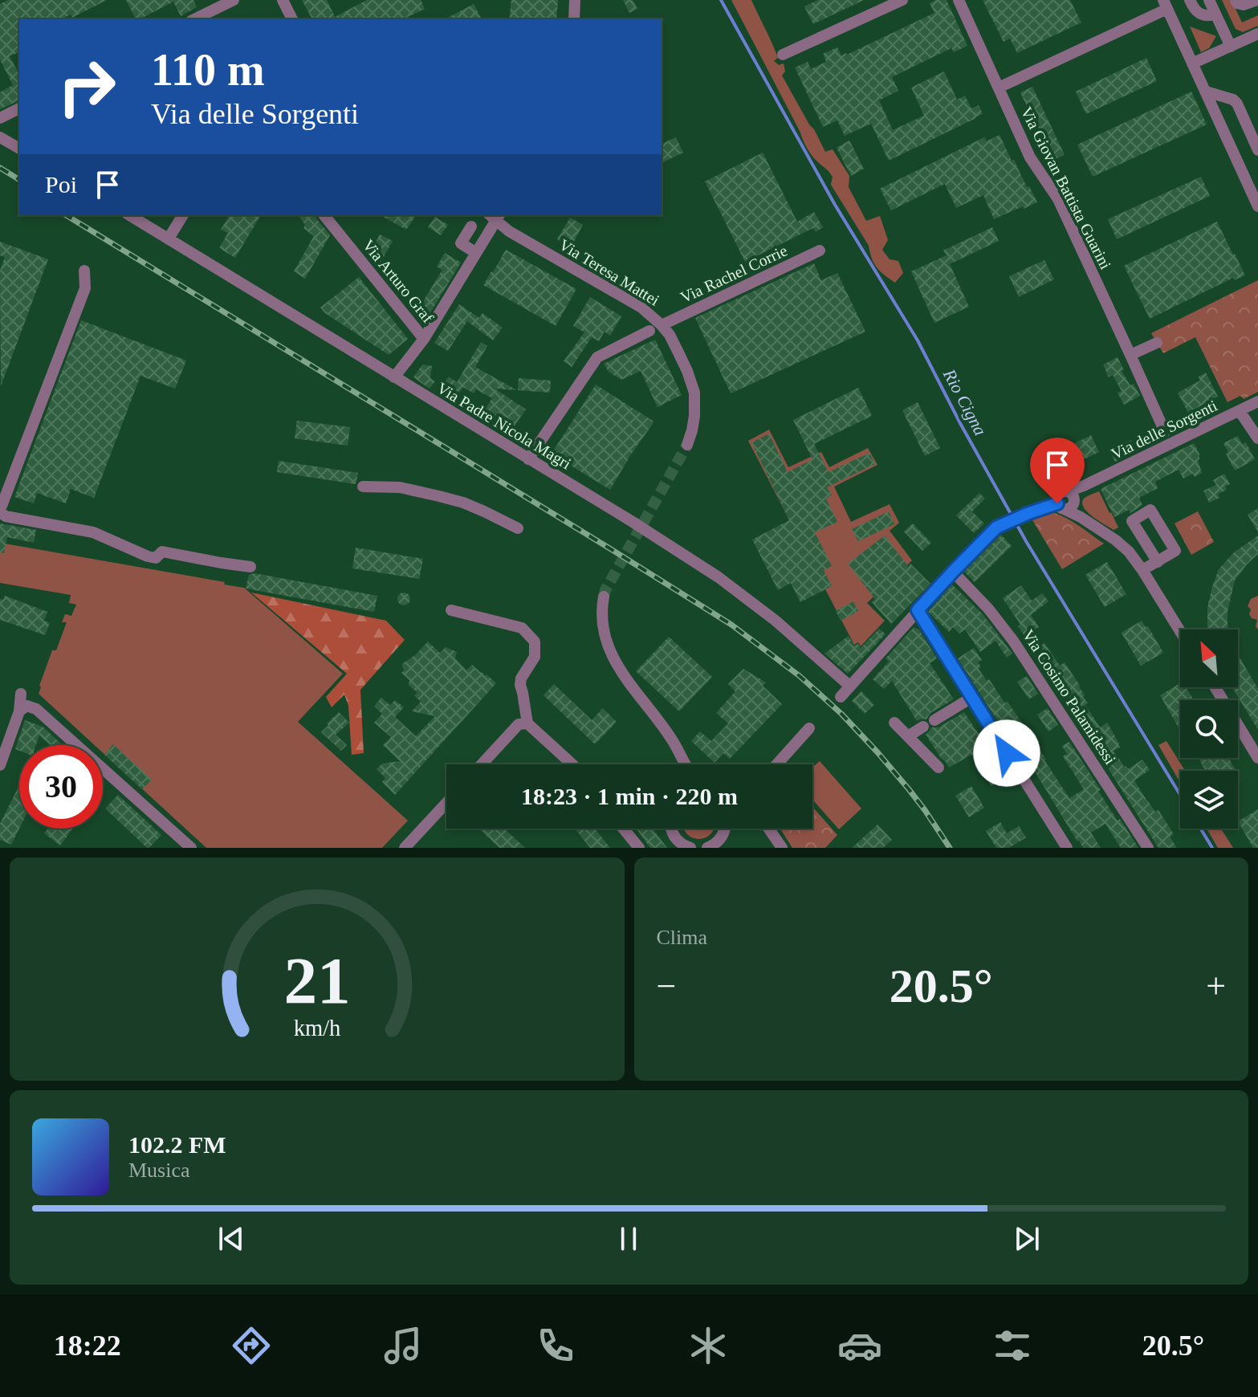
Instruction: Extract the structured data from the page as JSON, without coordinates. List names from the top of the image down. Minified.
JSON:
{"streets":{"street":["Via Giovan Battista Guarini","Via Teresa Mattei","Via Rachel Corrie","Via Arturo Graf","Via Padre Nicola Magri","Via delle Sorgenti","Via Cosimo Palamidessi"]},"crossings":[["Via Teresa Mattei","Via Rachel Corrie"]],"water":["Rio Cigna"],"north":"top left","page":{"turn":["110 m","Via delle Sorgenti"],"then":"Poi","limit":"30","trip":"18:23 · 1 min · 220 m","tile":"Clima","heat":["−","20.5°","+"],"song":["102.2 FM","Musica"],"tabs":["18:22","20.5°"],"gauge":["21","km/h"]}}
